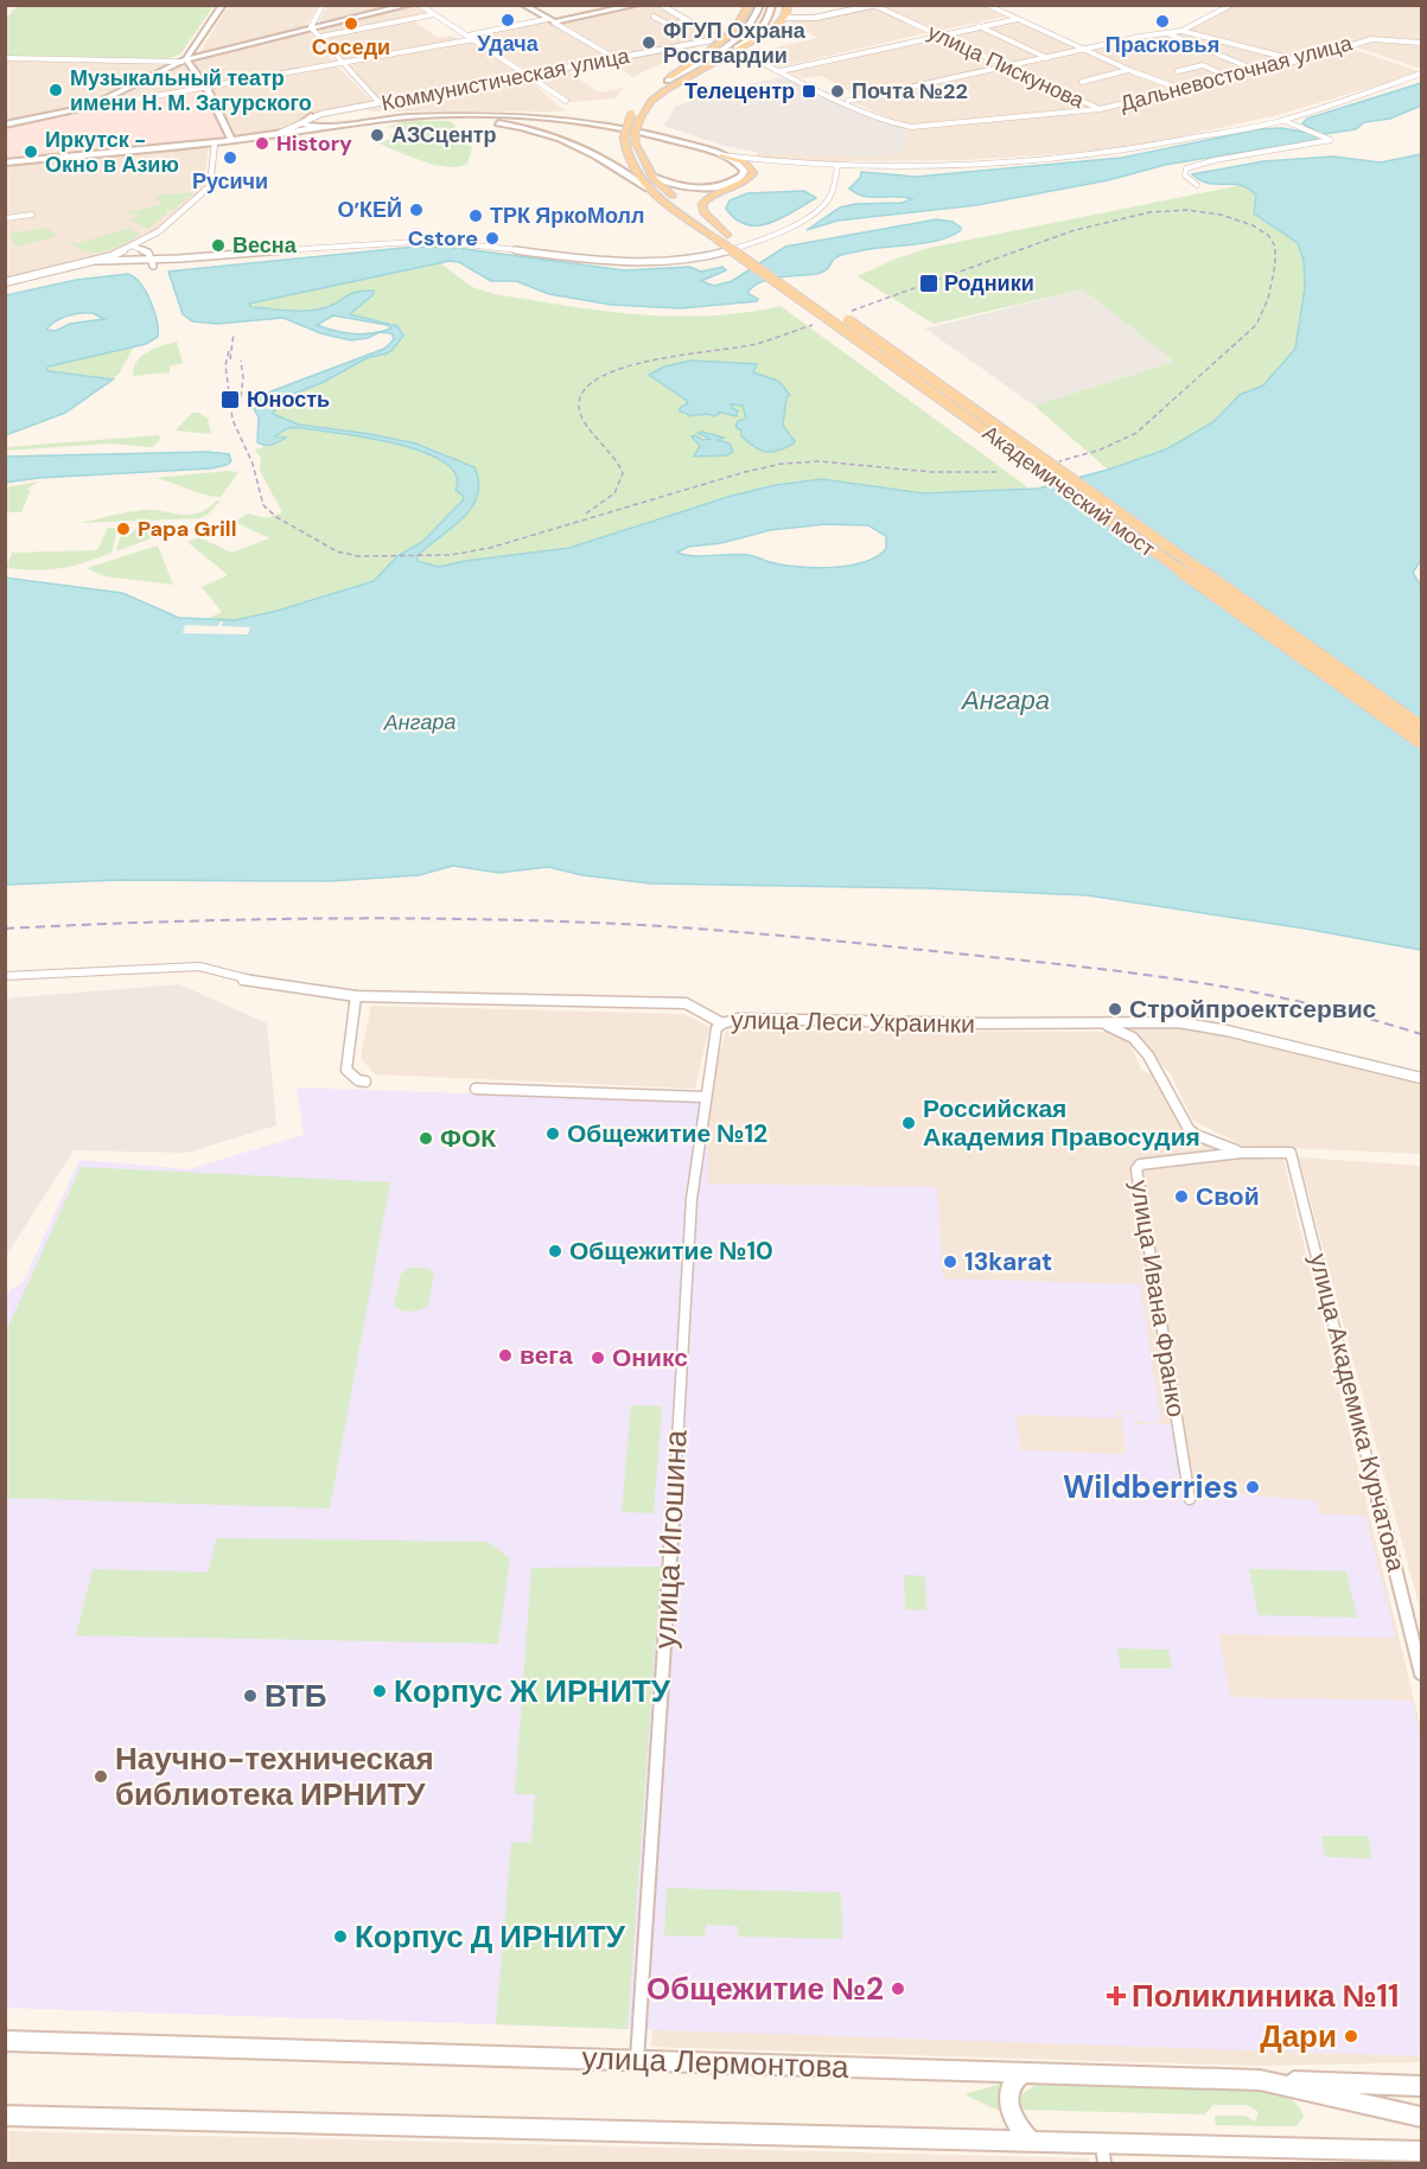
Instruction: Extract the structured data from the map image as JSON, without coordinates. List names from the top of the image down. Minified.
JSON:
{"streets":{"main road":["Академический мост","улица Лермонтова"],"street":["улица Пискунова","Дальневосточная улица","Коммунистическая улица","улица Леси Украинки","улица Ивана Франко","улица Академика Курчатова","улица Игошина"]},"crossings":[["улица Пискунова","Дальневосточная улица"],["улица Леси Украинки","улица Игошина"],["улица Ивана Франко","улица Академика Курчатова"],["улица Игошина","улица Лермонтова"]],"water":["Ангара"],"places":{"other":["Удача","Прасковья","Соседи","ФГУП Охрана Росгвардии","Музыкальный театр имени Н. М. Загурского","Почта №22","АЗСцентр","History","Иркутск - Окно в Азию","Русичи","О’КЕЙ","ТРК ЯркоМолл","Cstore","Весна","Papa Grill","Стройпроектсервис","Российская Академия Правосудия","Общежитие №12","ФОК","Свой","Общежитие №10","13karat","вега","Оникс","Wildberries","Корпус Ж ИРНИТУ","ВТБ","Научно-техническая библиотека ИРНИТУ","Корпус Д ИРНИТУ","Общежитие №2","Дари"],"transit":["Телецентр","Родники","Юность"],"health":["Поликлиника №11"]}}
